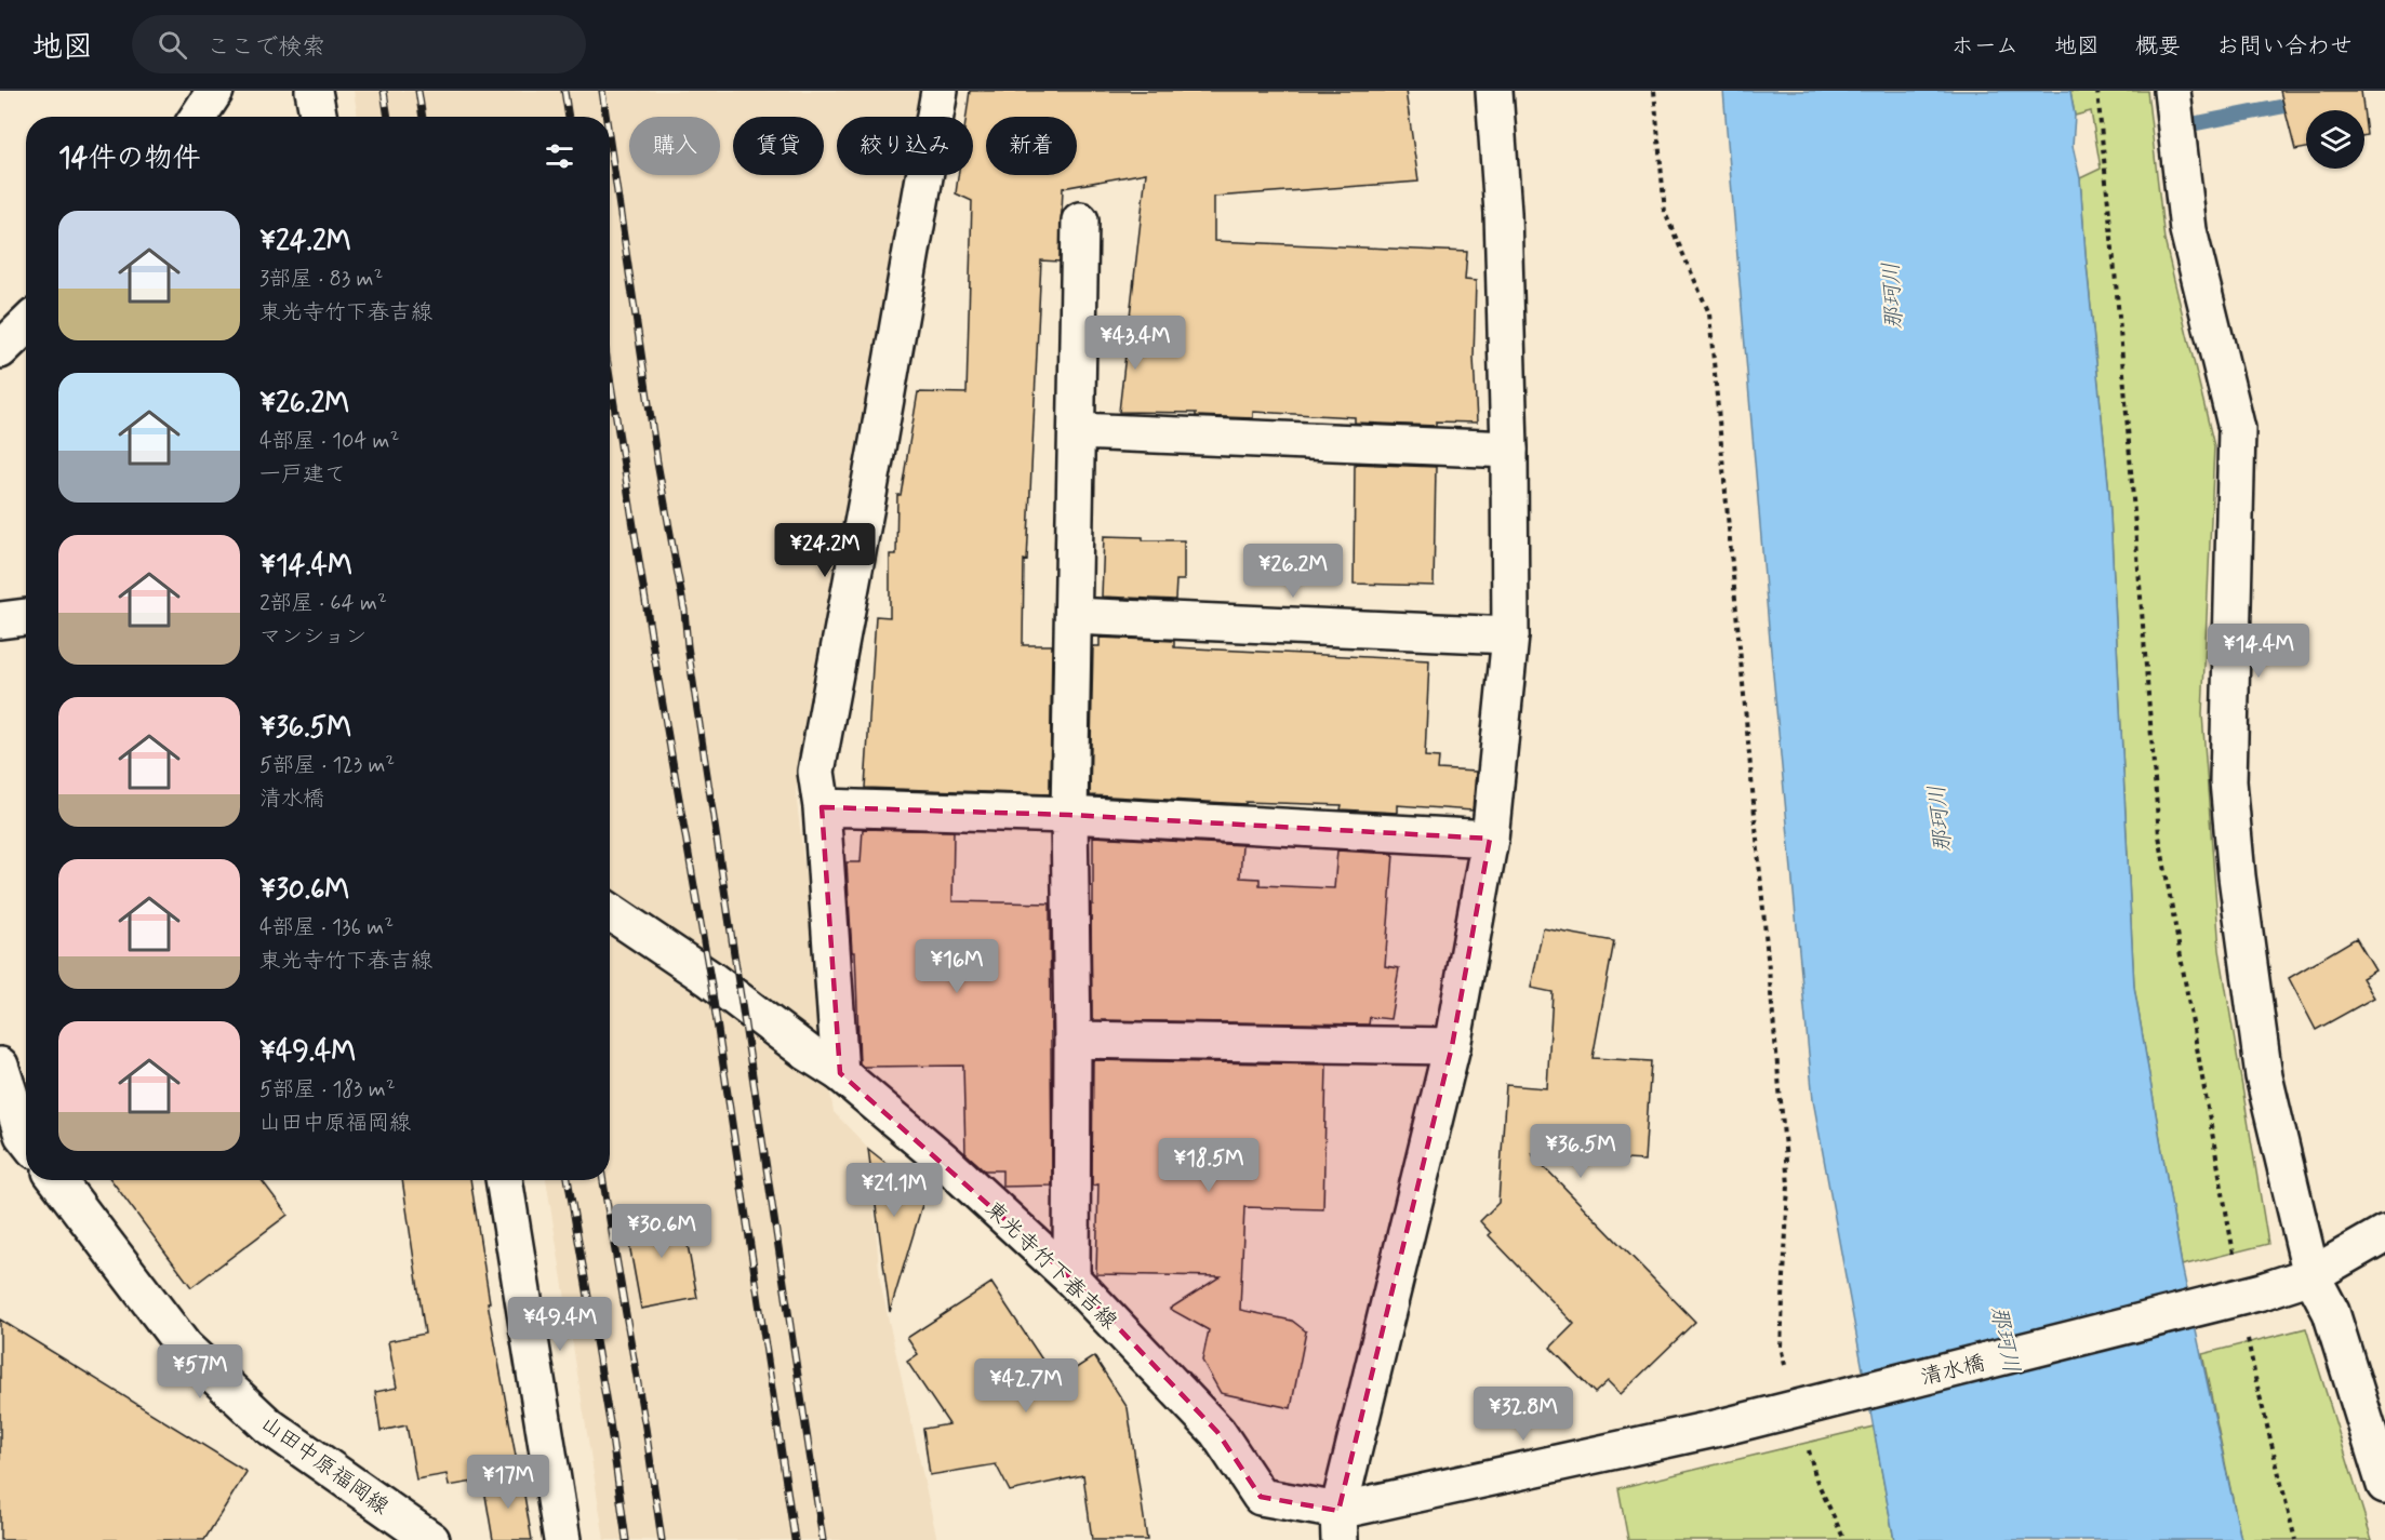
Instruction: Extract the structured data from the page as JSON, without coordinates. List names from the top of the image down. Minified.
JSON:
{"streets":{"street":["東光寺竹下春吉線","清水橋","山田中原福岡線"]},"crossings":[["東光寺竹下春吉線","清水橋"]],"water":["那珂川"],"page":{"header":"地図","search":"ここで検索","nav":["ホーム","地図","概要","お問い合わせ"],"chip":["購入","賃貸","絞り込み","新着"],"heading":"14件の物件","list":[{"name":"¥24.2M","note":"3部屋 · 83 m² · 東光寺竹下春吉線"},{"name":"¥26.2M","note":"4部屋 · 104 m² · 一戸建て"},{"name":"¥14.4M","note":"2部屋 · 64 m² · マンション"},{"name":"¥36.5M","note":"5部屋 · 123 m² · 清水橋"},{"name":"¥30.6M","note":"4部屋 · 136 m² · 東光寺竹下春吉線"},{"name":"¥49.4M","note":"5部屋 · 183 m² · 山田中原福岡線"}],"price":["¥43.4M","¥24.2M","¥26.2M","¥14.4M","¥16M","¥36.5M","¥18.5M","¥21.1M","¥30.6M","¥49.4M","¥57M","¥42.7M","¥32.8M","¥17M"]}}
